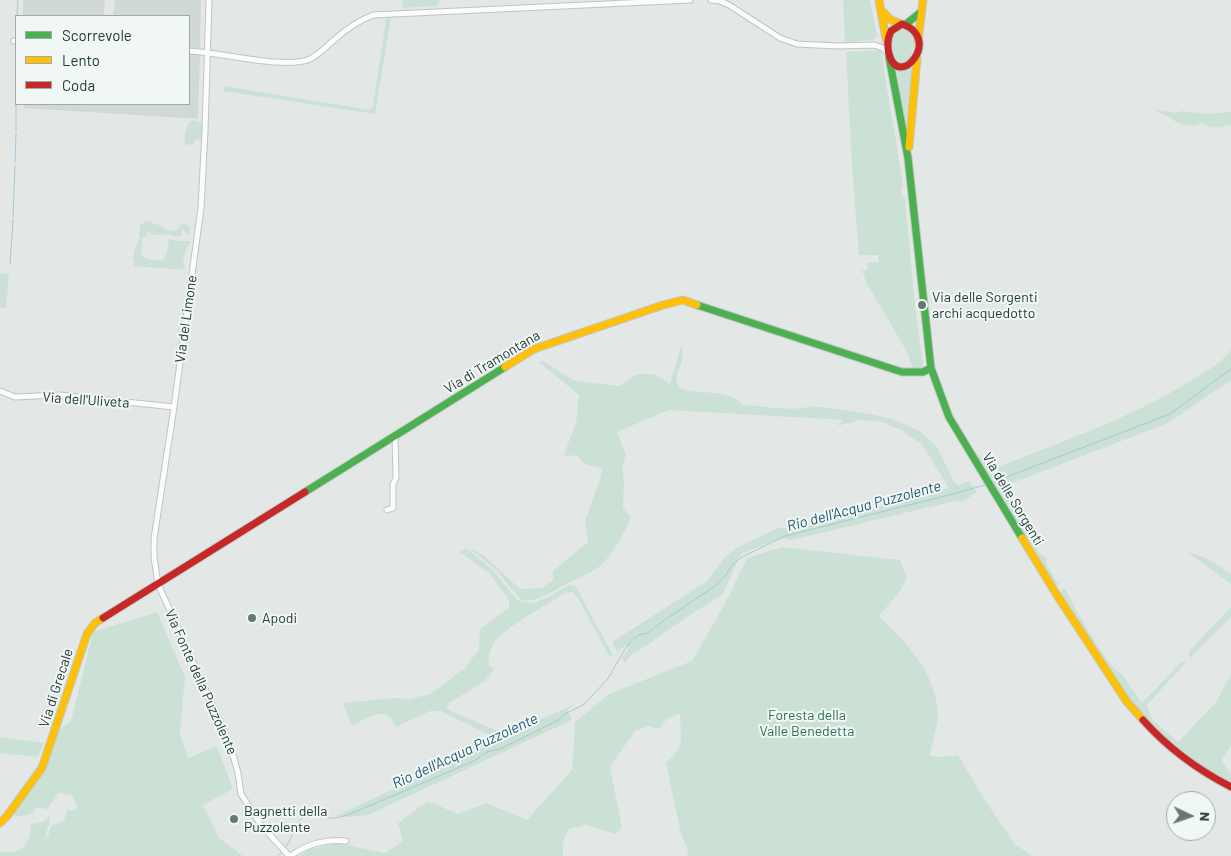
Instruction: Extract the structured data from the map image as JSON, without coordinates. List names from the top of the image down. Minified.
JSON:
{"streets":{"main road":["Via di Tramontana","Via delle Sorgenti","Via di Grecale"],"street":["Via del Limone","Via dell'Uliveta","Via Fonte della Puzzolente"]},"crossings":[["Via del Limone","Via di Tramontana"],["Via del Limone","Via dell'Uliveta"],["Via del Limone","Via Fonte della Puzzolente"],["Via del Limone","Via di Grecale"],["Via di Tramontana","Via delle Sorgenti"],["Via di Tramontana","Via Fonte della Puzzolente"],["Via di Tramontana","Via di Grecale"],["Via Fonte della Puzzolente","Via di Grecale"]],"water":["Rio dell'Acqua Puzzolente"],"parks":["Foresta della Valle Benedetta"],"places":["Via delle Sorgenti archi acquedotto","Apodi","Bagnetti della Puzzolente"],"legend":["Scorrevole","Lento","Coda"],"north":"right"}
